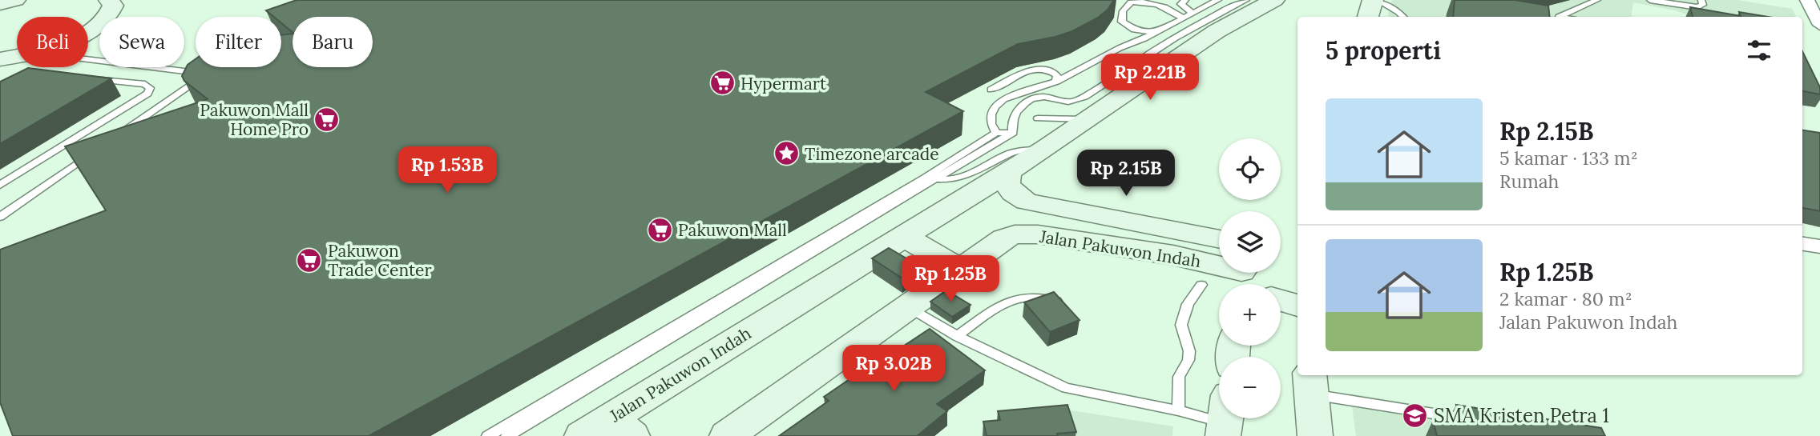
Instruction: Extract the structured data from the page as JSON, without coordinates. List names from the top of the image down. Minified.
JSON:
{"streets":{"street":["Jalan Pakuwon Indah"]},"places":{"supermarket":["Hypermart","Pakuwon Mall Home Pro","Pakuwon Mall","Pakuwon Trade Center"],"place":["Timezone arcade"],"school or university":["SMA Kristen Petra 1"]},"page":{"chip":["Beli","Sewa","Filter","Baru"],"heading":"5 properti","price":["Rp 2.21B","Rp 1.53B","Rp 2.15B","Rp 1.25B","Rp 3.02B"],"list":[{"name":"Rp 2.15B","note":"5 kamar · 133 m² · Rumah"},{"name":"Rp 1.25B","note":"2 kamar · 80 m² · Jalan Pakuwon Indah"}],"map_buttons":["+","−"]}}
